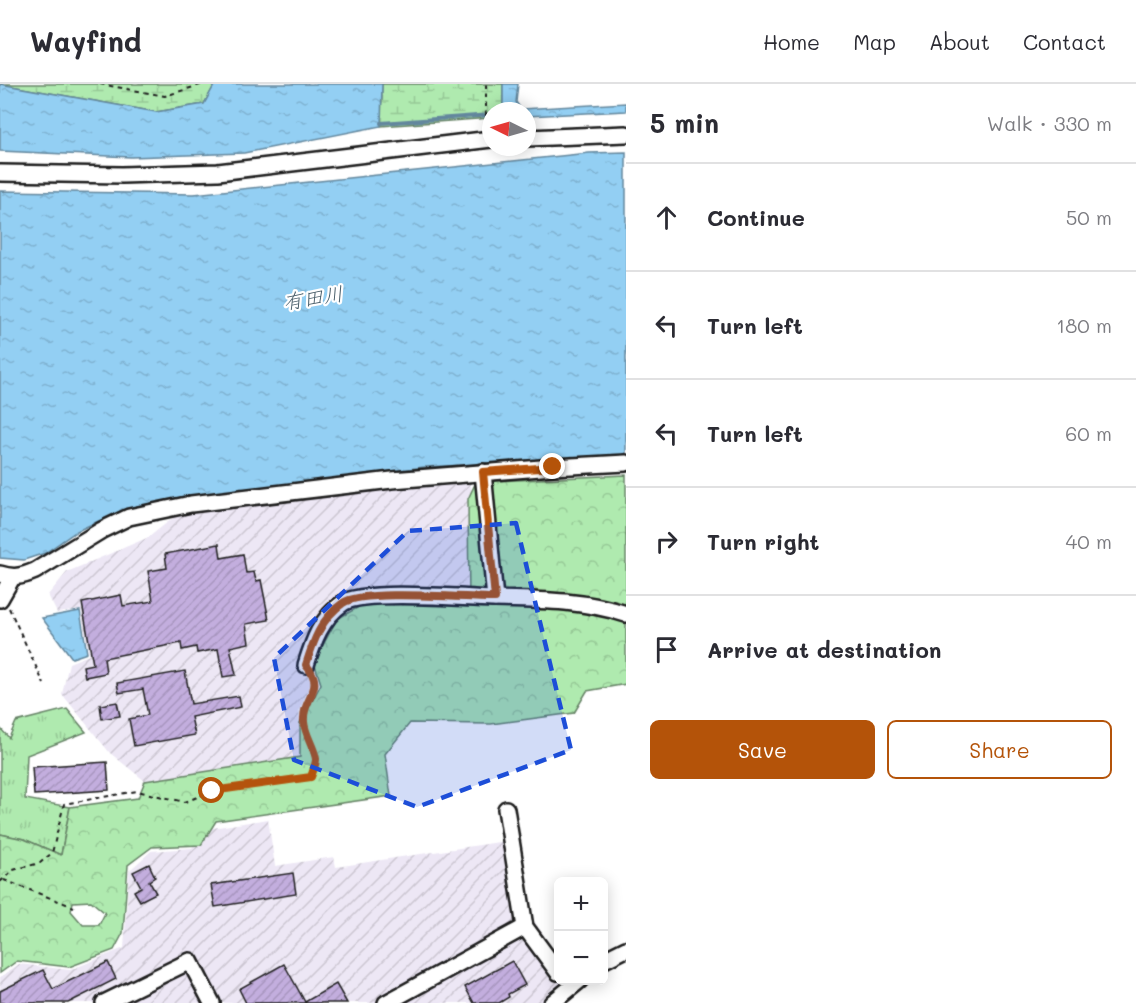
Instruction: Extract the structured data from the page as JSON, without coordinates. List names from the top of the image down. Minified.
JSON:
{"water":["有田川"],"north":"left","page":{"header":"Wayfind","nav":["Home","Map","About","Contact"],"heading":["5 min","Walk · 330 m"],"list":[["Continue","50 m"],["Turn left","180 m"],["Turn left","60 m"],["Turn right","40 m"],"Arrive at destination"],"buttons":["Save","Share"],"map_buttons":["+","−"]}}
